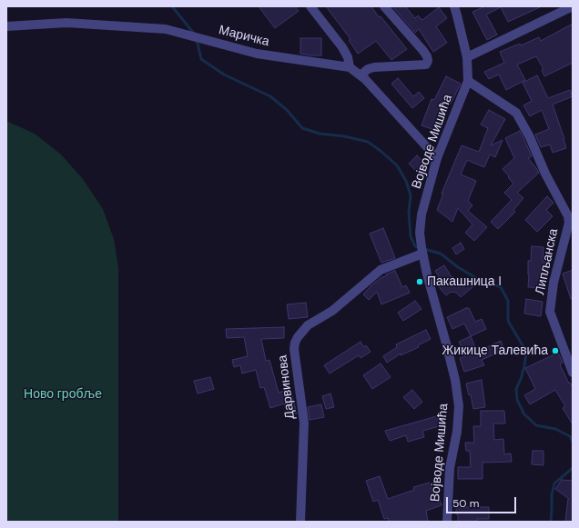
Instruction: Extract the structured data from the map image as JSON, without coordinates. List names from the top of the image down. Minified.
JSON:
{"streets":{"street":["Маричка","Војводе Мишића","Липљанска","Дарвинова"]},"crossings":[["Маричка","Војводе Мишића"],["Војводе Мишића","Липљанска"],["Војводе Мишића","Дарвинова"]],"parks":["Ново гробље"],"places":["Пакашница I","Жикице Талевића"],"scale_bar":"50 m"}
